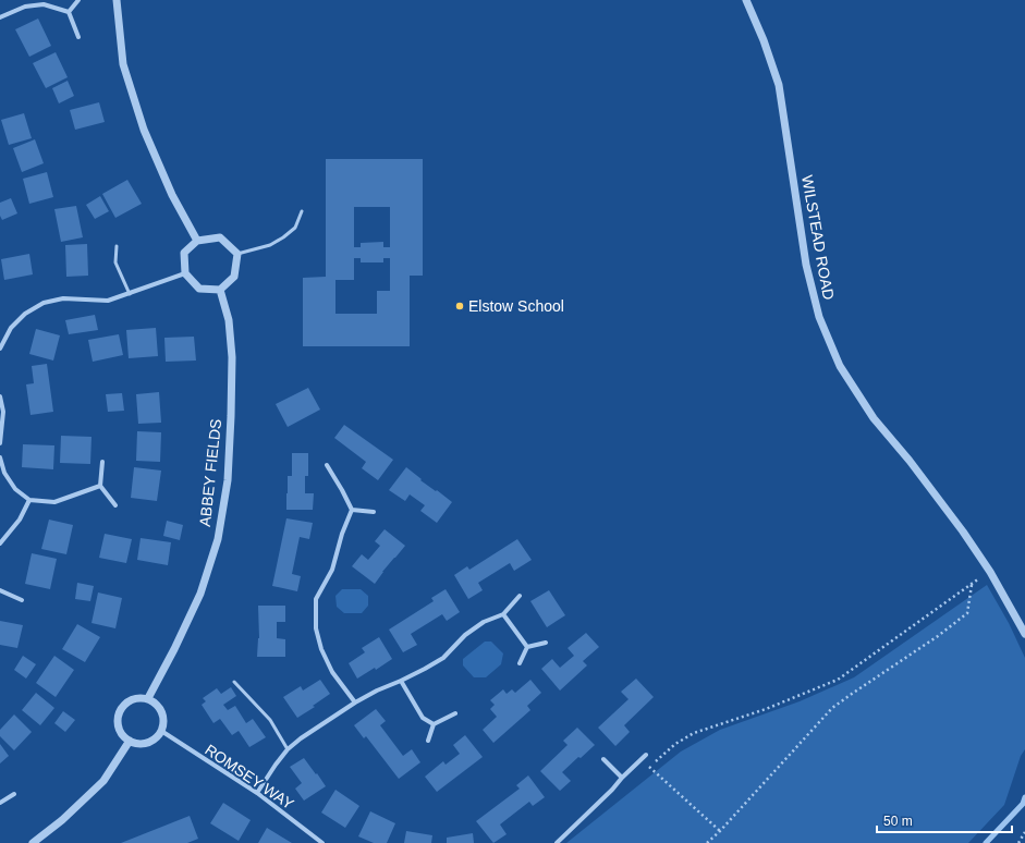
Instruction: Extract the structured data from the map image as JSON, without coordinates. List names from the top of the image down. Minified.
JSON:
{"streets":{"street":["WILSTEAD ROAD","ABBEY FIELDS","ROMSEY WAY"]},"crossings":[["ABBEY FIELDS","ROMSEY WAY"]],"places":["Elstow School"],"scale_bar":"50 m"}
